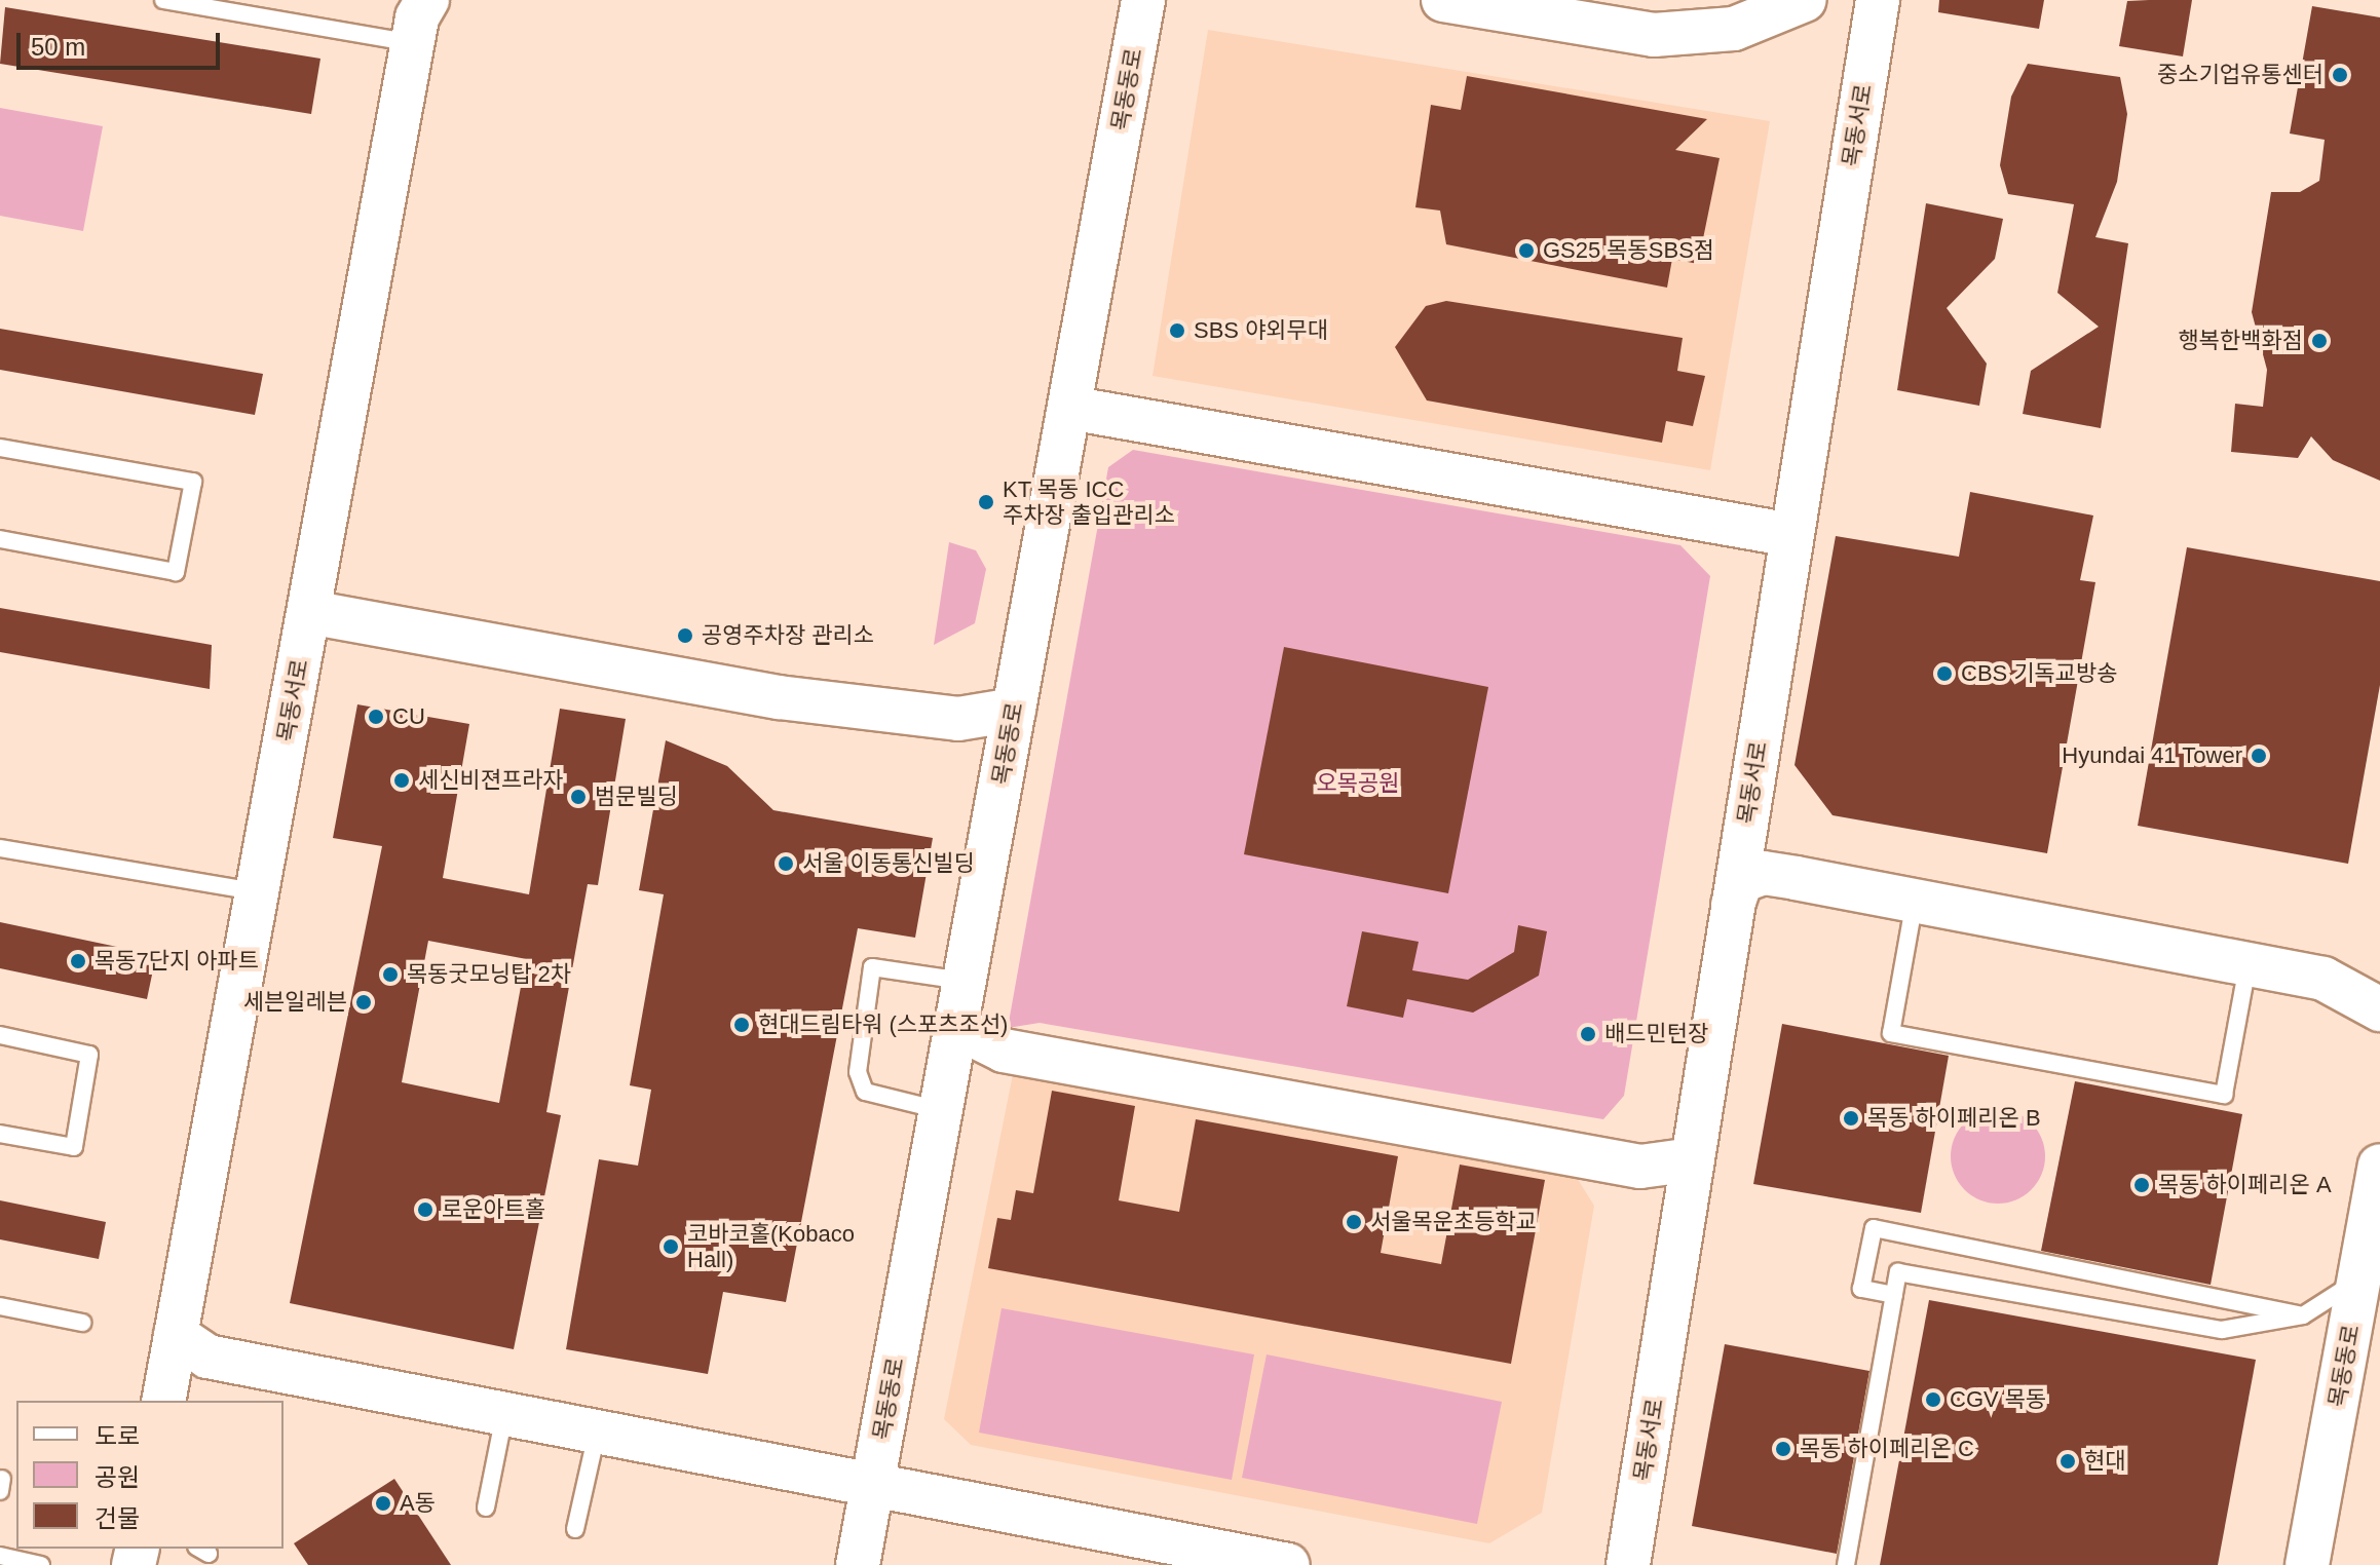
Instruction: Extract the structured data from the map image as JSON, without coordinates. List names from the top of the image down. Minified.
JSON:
{"streets":{"street":["목동동로","목동서로"]},"parks":["오목공원"],"places":["중소기업유통센터","GS25 목동SBS점","SBS 야외무대","행복한백화점","KT 목동 ICC 주차장 출입관리소","공영주차장 관리소","CBS 기독교방송","CU","Hyundai 41 Tower","세신비젼프라자","범문빌딩","서울 이동통신빌딩","목동7단지 아파트","목동굿모닝탑 2차","세븐일레븐","현대드림타워 (스포츠조선)","배드민턴장","목동 하이페리온 B","목동 하이페리온 A","로운아트홀","서울목운초등학교","코바코홀(Kobaco Hall)","CGV 목동","목동 하이페리온 C","현대","A동"],"legend":["도로","공원","건물"],"scale_bar":"50 m"}
